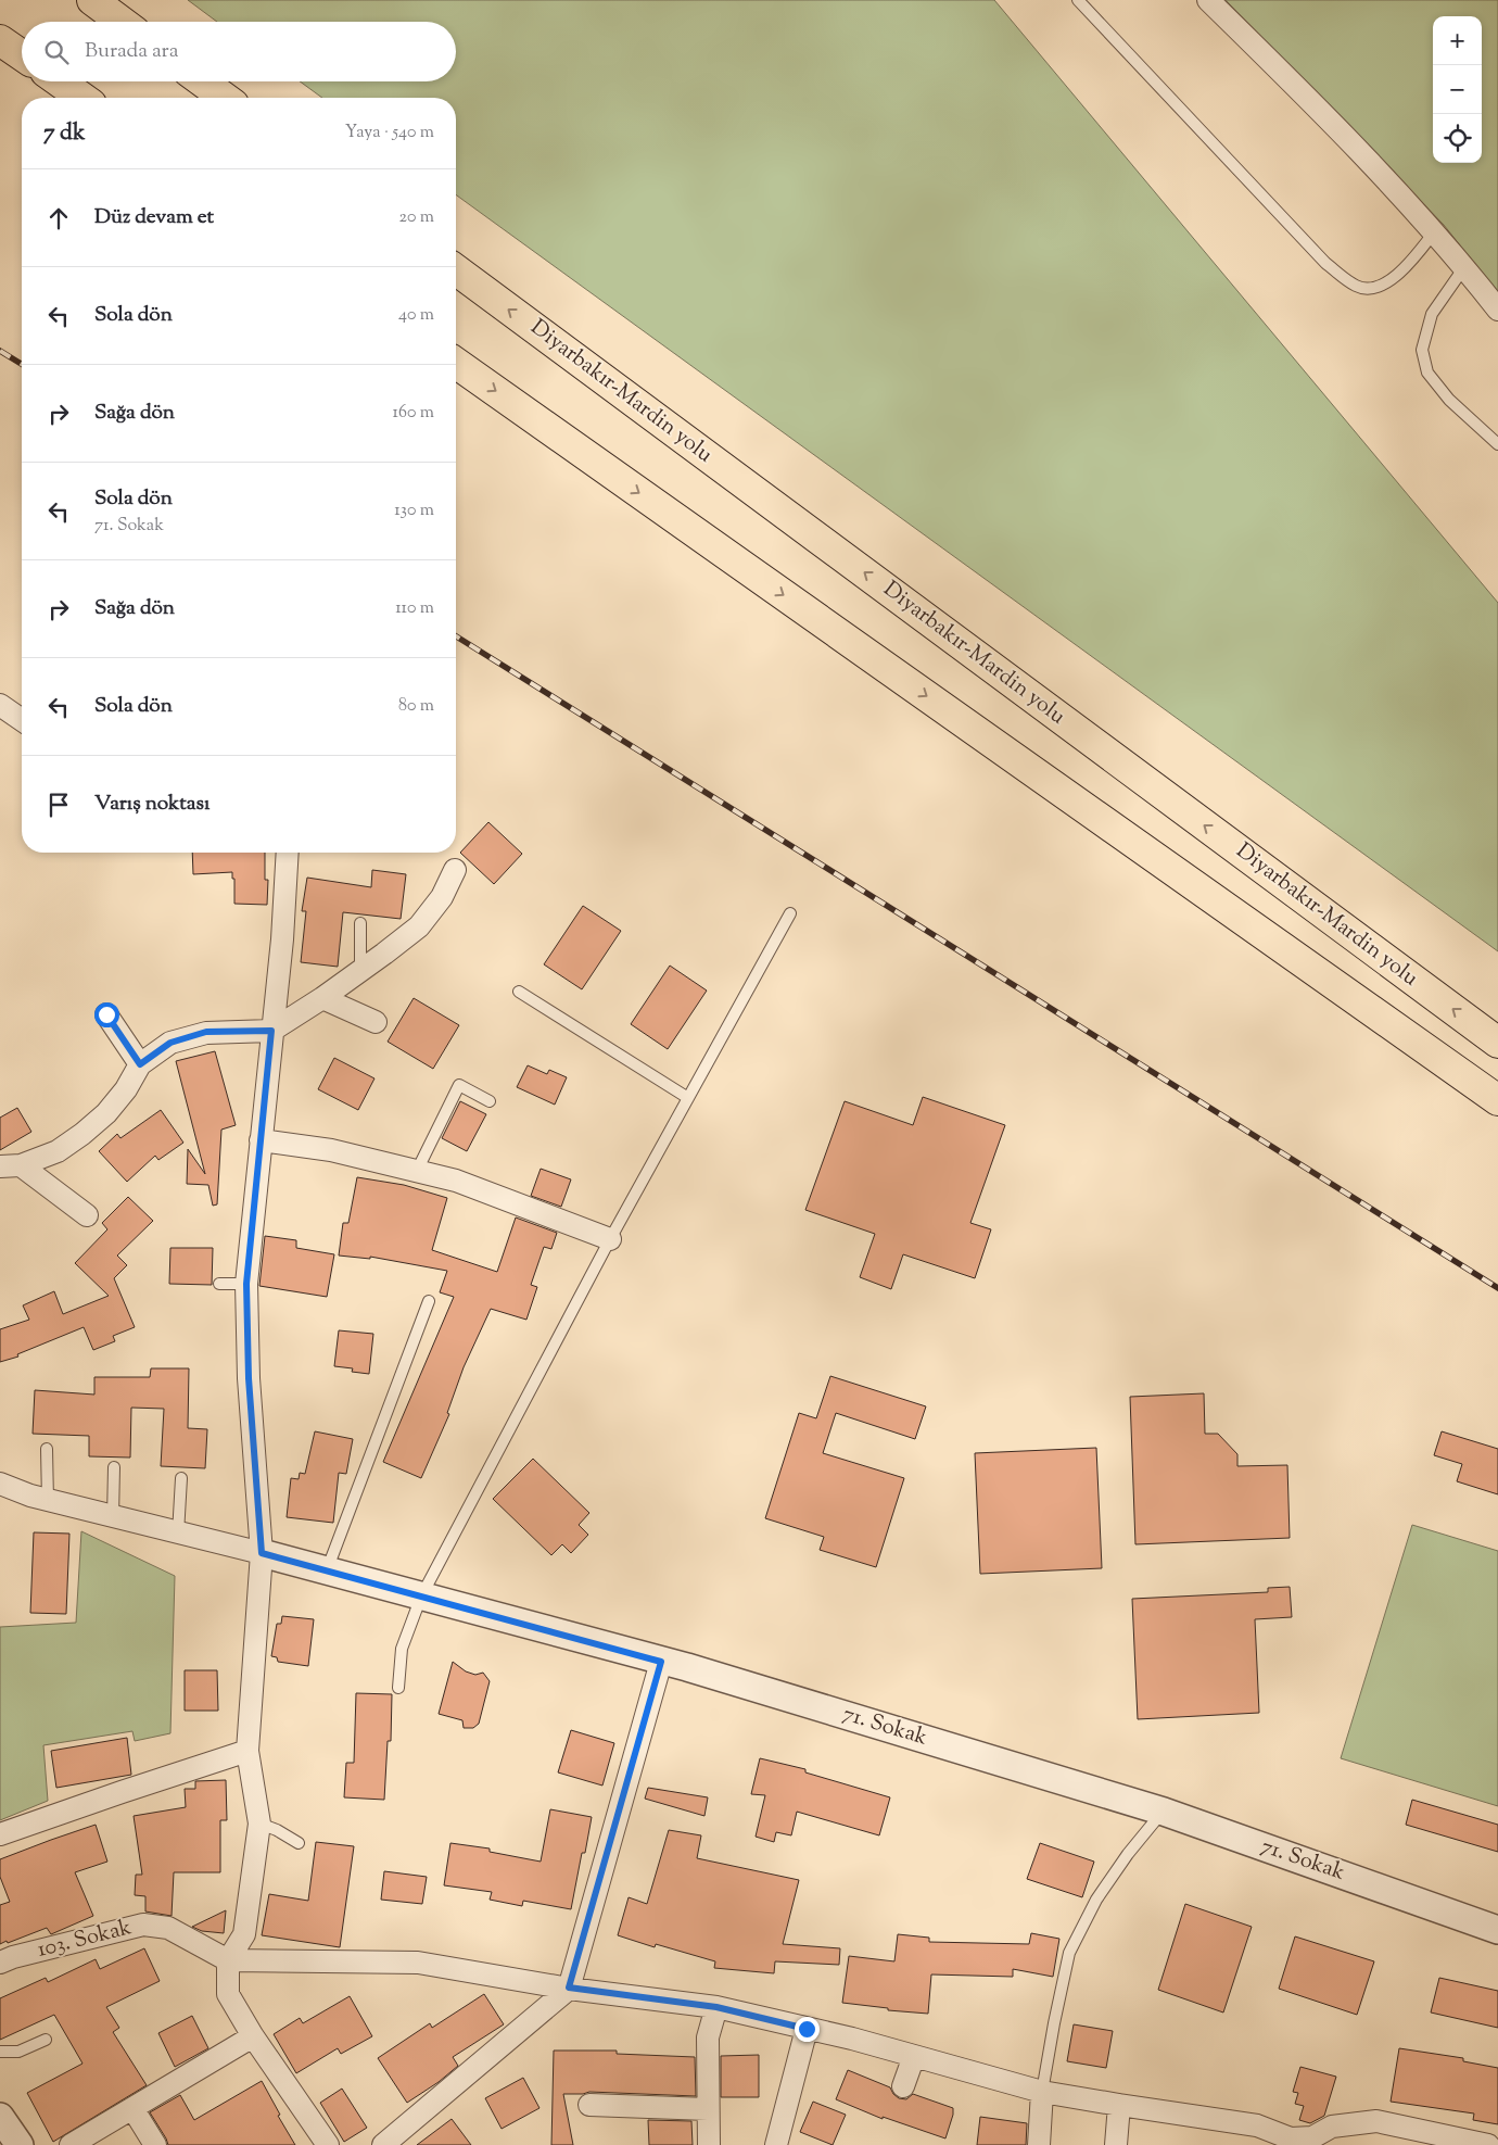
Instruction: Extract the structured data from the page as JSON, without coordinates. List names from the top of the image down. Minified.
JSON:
{"streets":{"highway":["Diyarbakır-Mardin yolu"],"street":["71. Sokak","103. Sokak"]},"page":{"map_buttons":["+","−"],"search":"Burada ara","heading":["7 dk","Yaya · 540 m"],"list":[["Düz devam et","20 m"],["Sola dön","40 m"],["Sağa dön","160 m"],["Sola dön","71. Sokak","130 m"],["Sağa dön","110 m"],["Sola dön","80 m"],"Varış noktası"]}}
